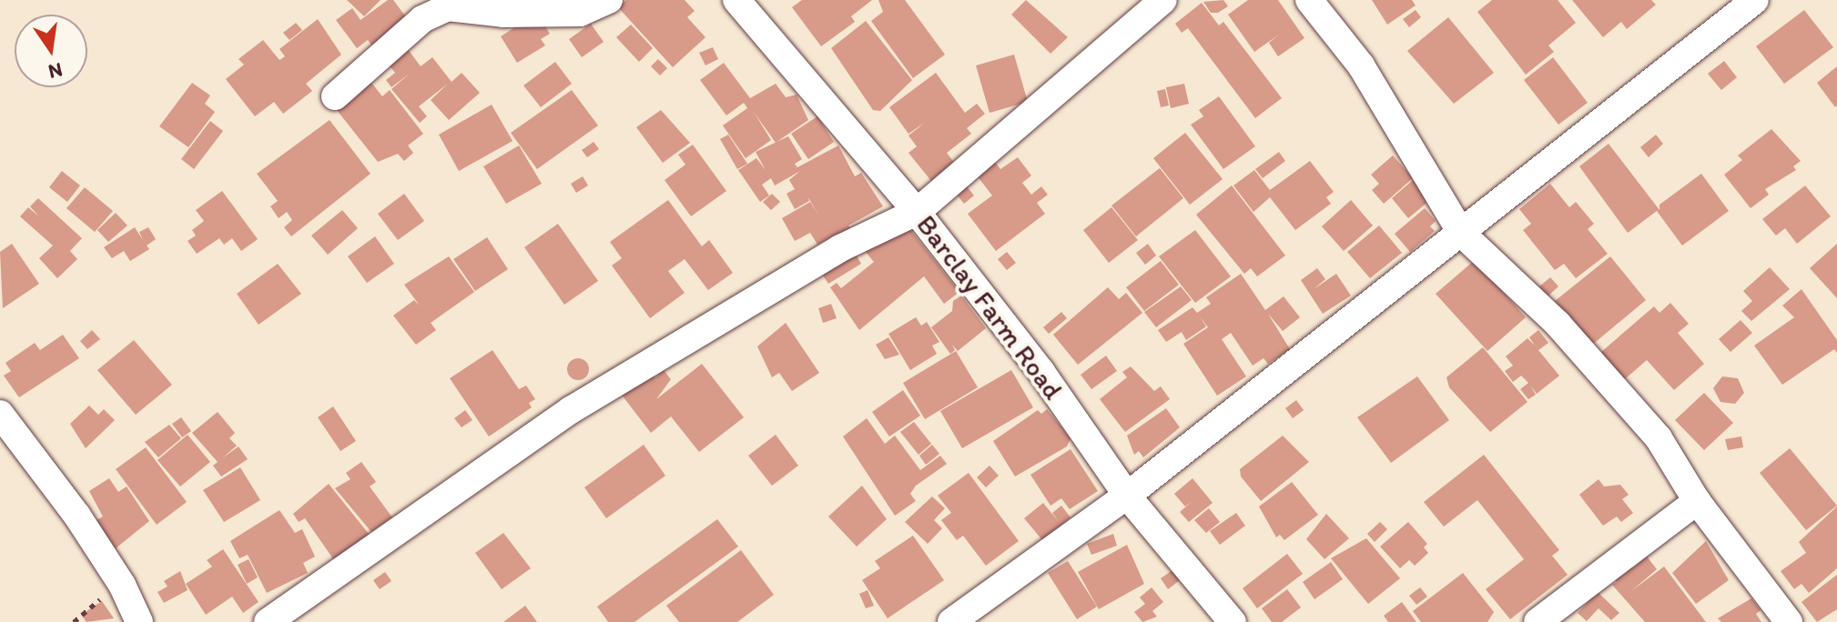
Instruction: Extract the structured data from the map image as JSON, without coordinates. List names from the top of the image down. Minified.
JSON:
{"streets":{"street":["Barclay Farm Road"]},"north":"bottom"}
